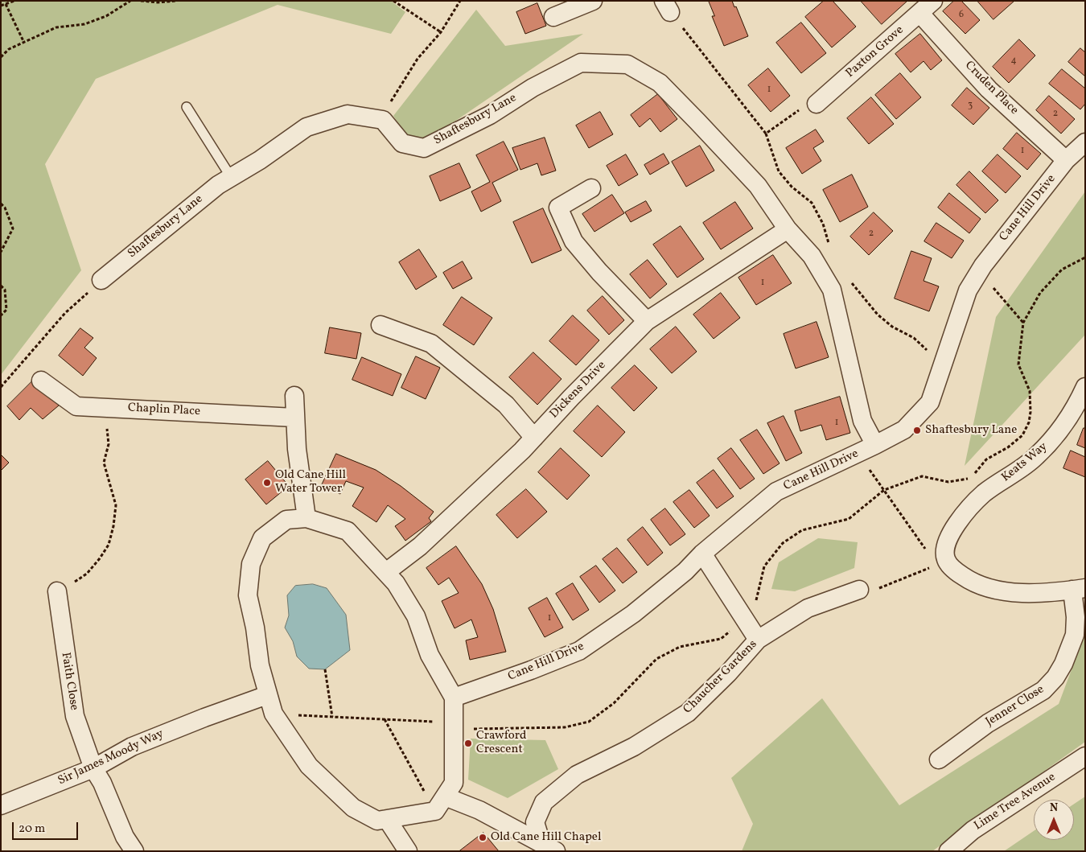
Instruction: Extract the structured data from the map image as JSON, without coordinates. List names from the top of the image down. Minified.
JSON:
{"streets":{"street":["Paxton Grove","Cruden Place","Shaftesbury Lane","Cane Hill Drive","Dickens Drive","Chaplin Place","Keats Way","Chaucher Gardens","Faith Close","Jenner Close","Sir James Moody Way","Lime Tree Avenue"]},"crossings":[["Paxton Grove","Cruden Place"],["Cruden Place","Cane Hill Drive"],["Shaftesbury Lane","Cane Hill Drive"],["Shaftesbury Lane","Dickens Drive"],["Faith Close","Sir James Moody Way"]],"places":["Shaftesbury Lane","Old Cane Hill Water Tower","Crawford Crescent","Old Cane Hill Chapel"],"house_numbers":["6","4","1","3","2","1","2","1","1","1"],"scale_bar":"20 m","north":"top"}
